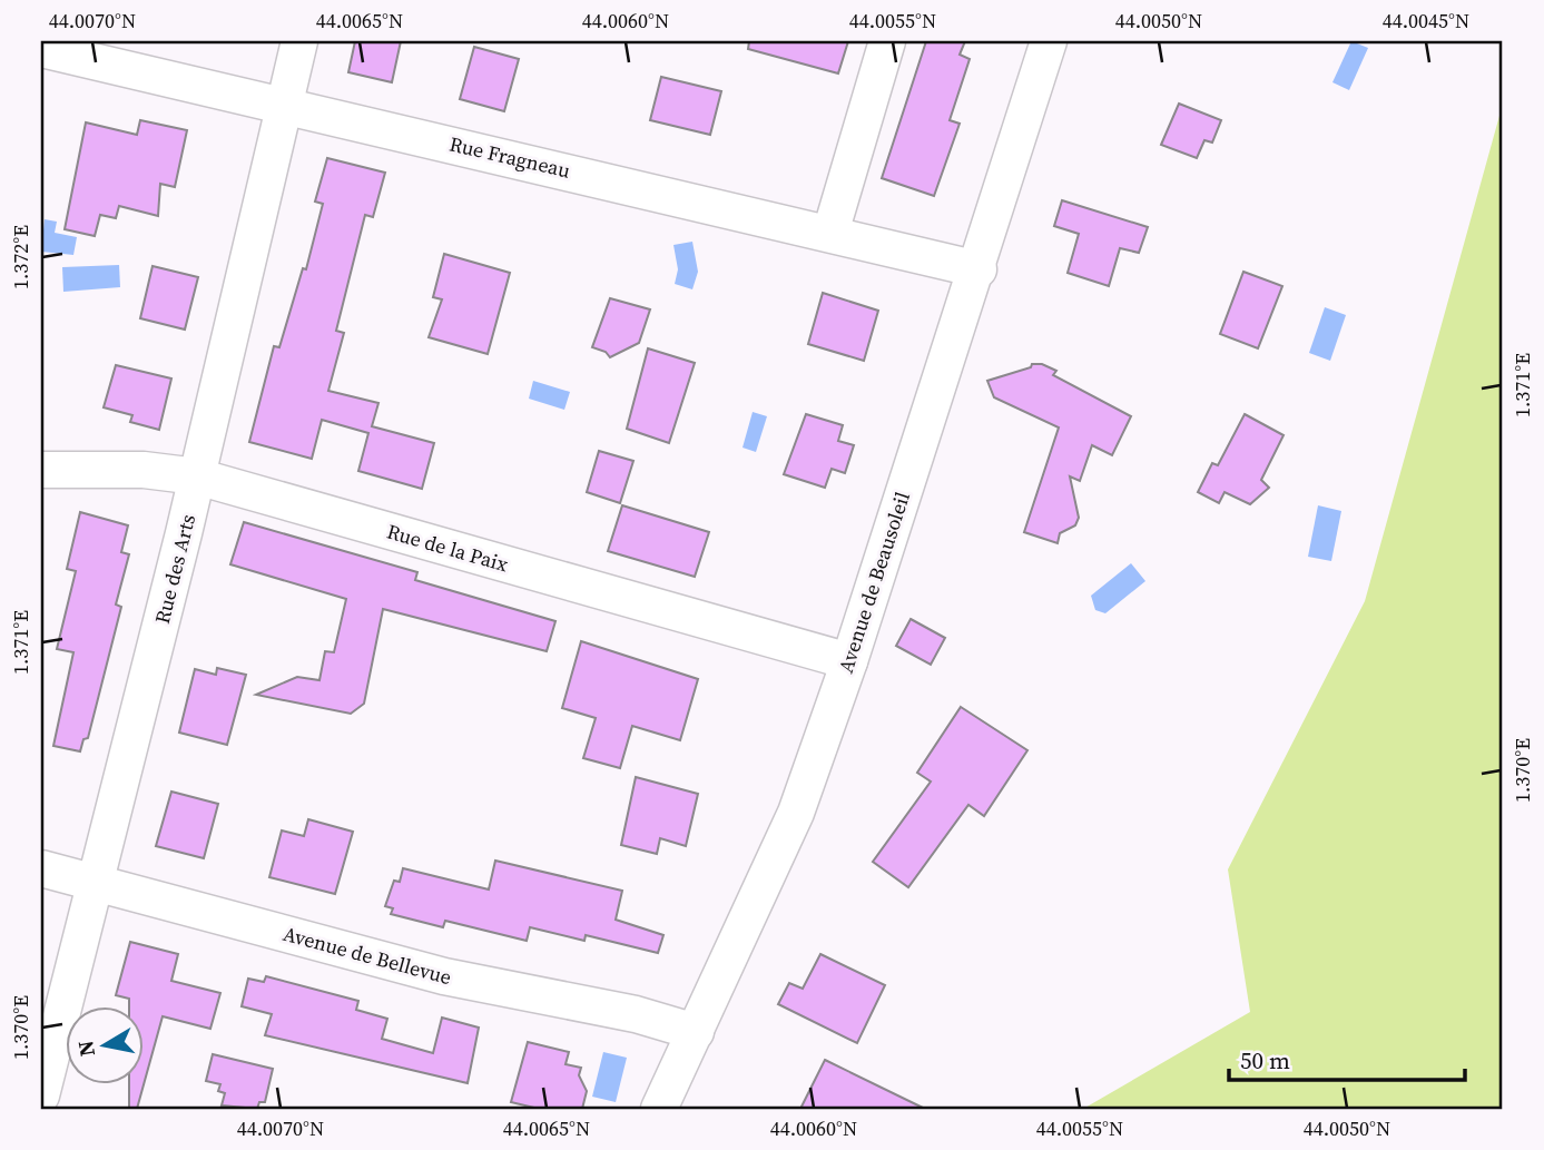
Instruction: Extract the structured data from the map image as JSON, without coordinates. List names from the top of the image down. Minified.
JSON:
{"streets":{"street":["Rue Fragneau","Rue de la Paix","Rue des Arts","Avenue de Beausoleil","Avenue de Bellevue"]},"crossings":[["Rue Fragneau","Rue des Arts"],["Rue Fragneau","Avenue de Beausoleil"],["Rue de la Paix","Rue des Arts"],["Rue de la Paix","Avenue de Beausoleil"],["Rue des Arts","Avenue de Bellevue"],["Avenue de Beausoleil","Avenue de Bellevue"]],"scale_bar":"50 m","north":"left","coordinates":["44.0070°N","44.0065°N","44.0060°N","44.0055°N","44.0050°N","44.0045°N","1.372°E","1.371°E","1.370°E"]}
